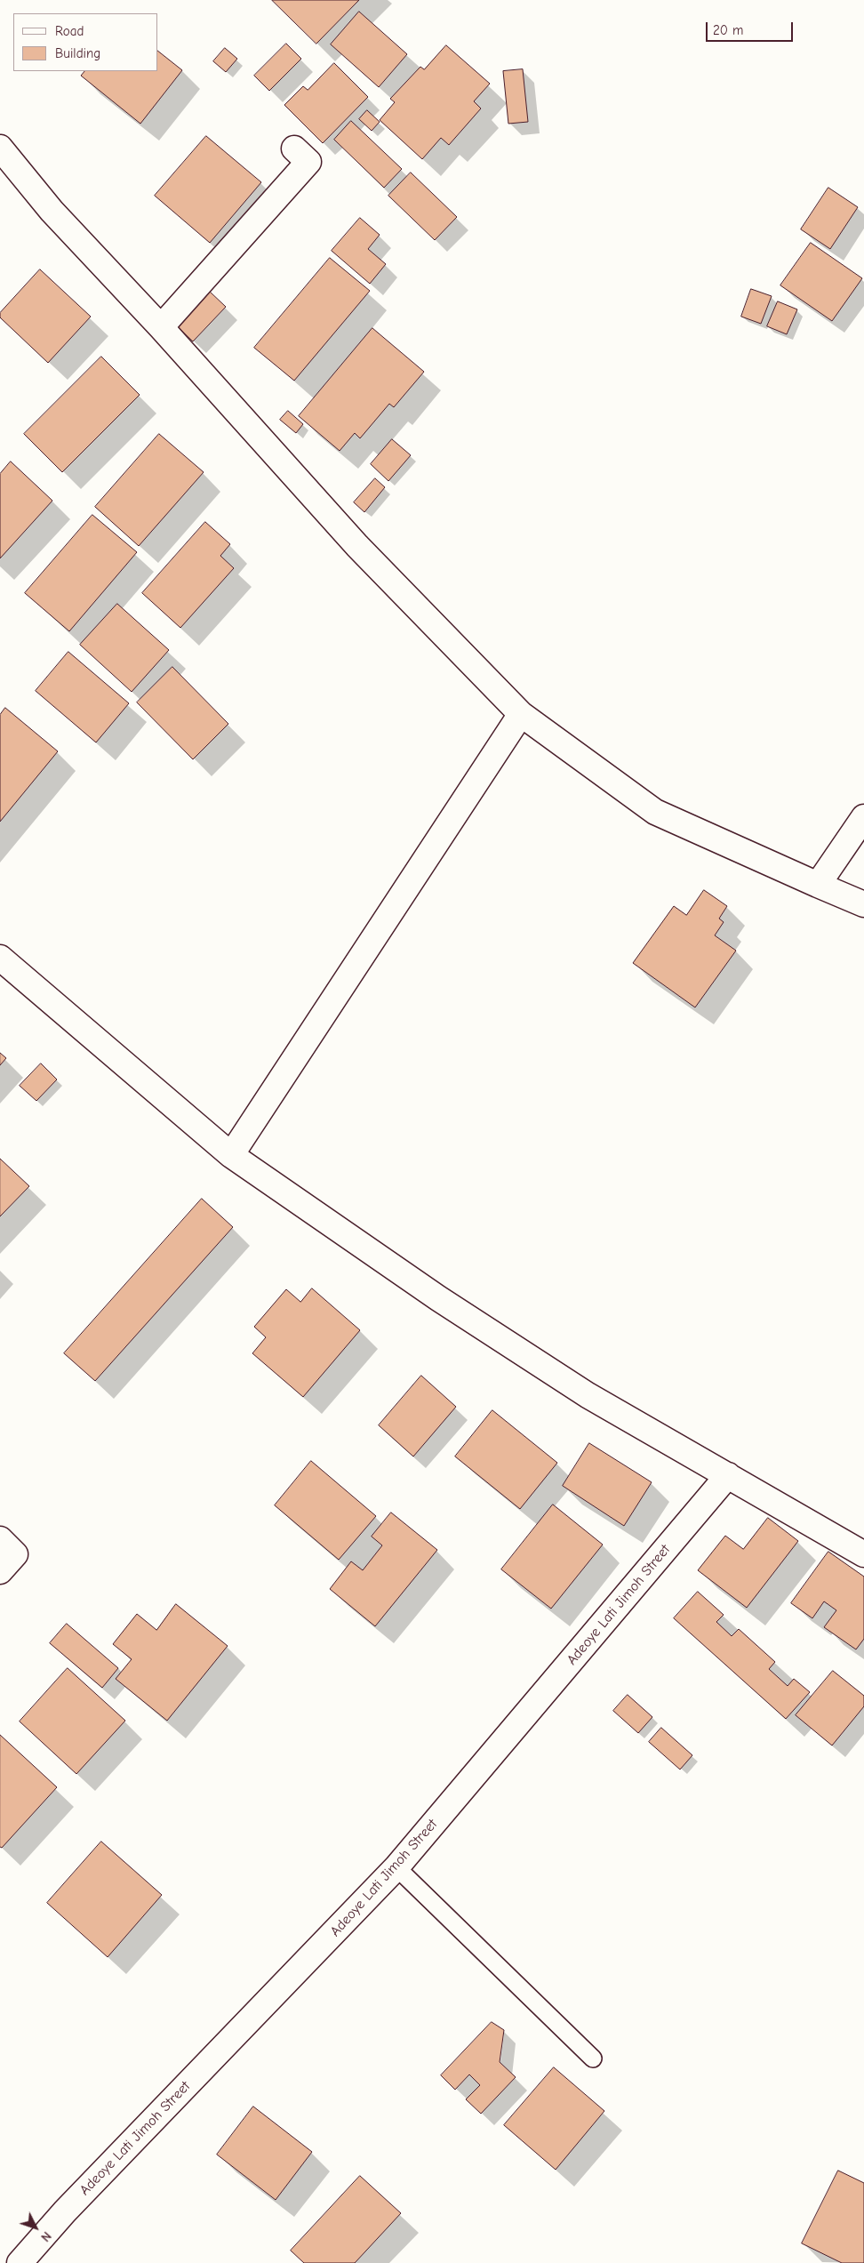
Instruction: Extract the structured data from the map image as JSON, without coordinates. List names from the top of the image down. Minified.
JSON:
{"streets":{"street":["Adeoye Lati Jimoh Street"]},"legend":["Road","Building"],"scale_bar":"20 m","north":"bottom right"}
